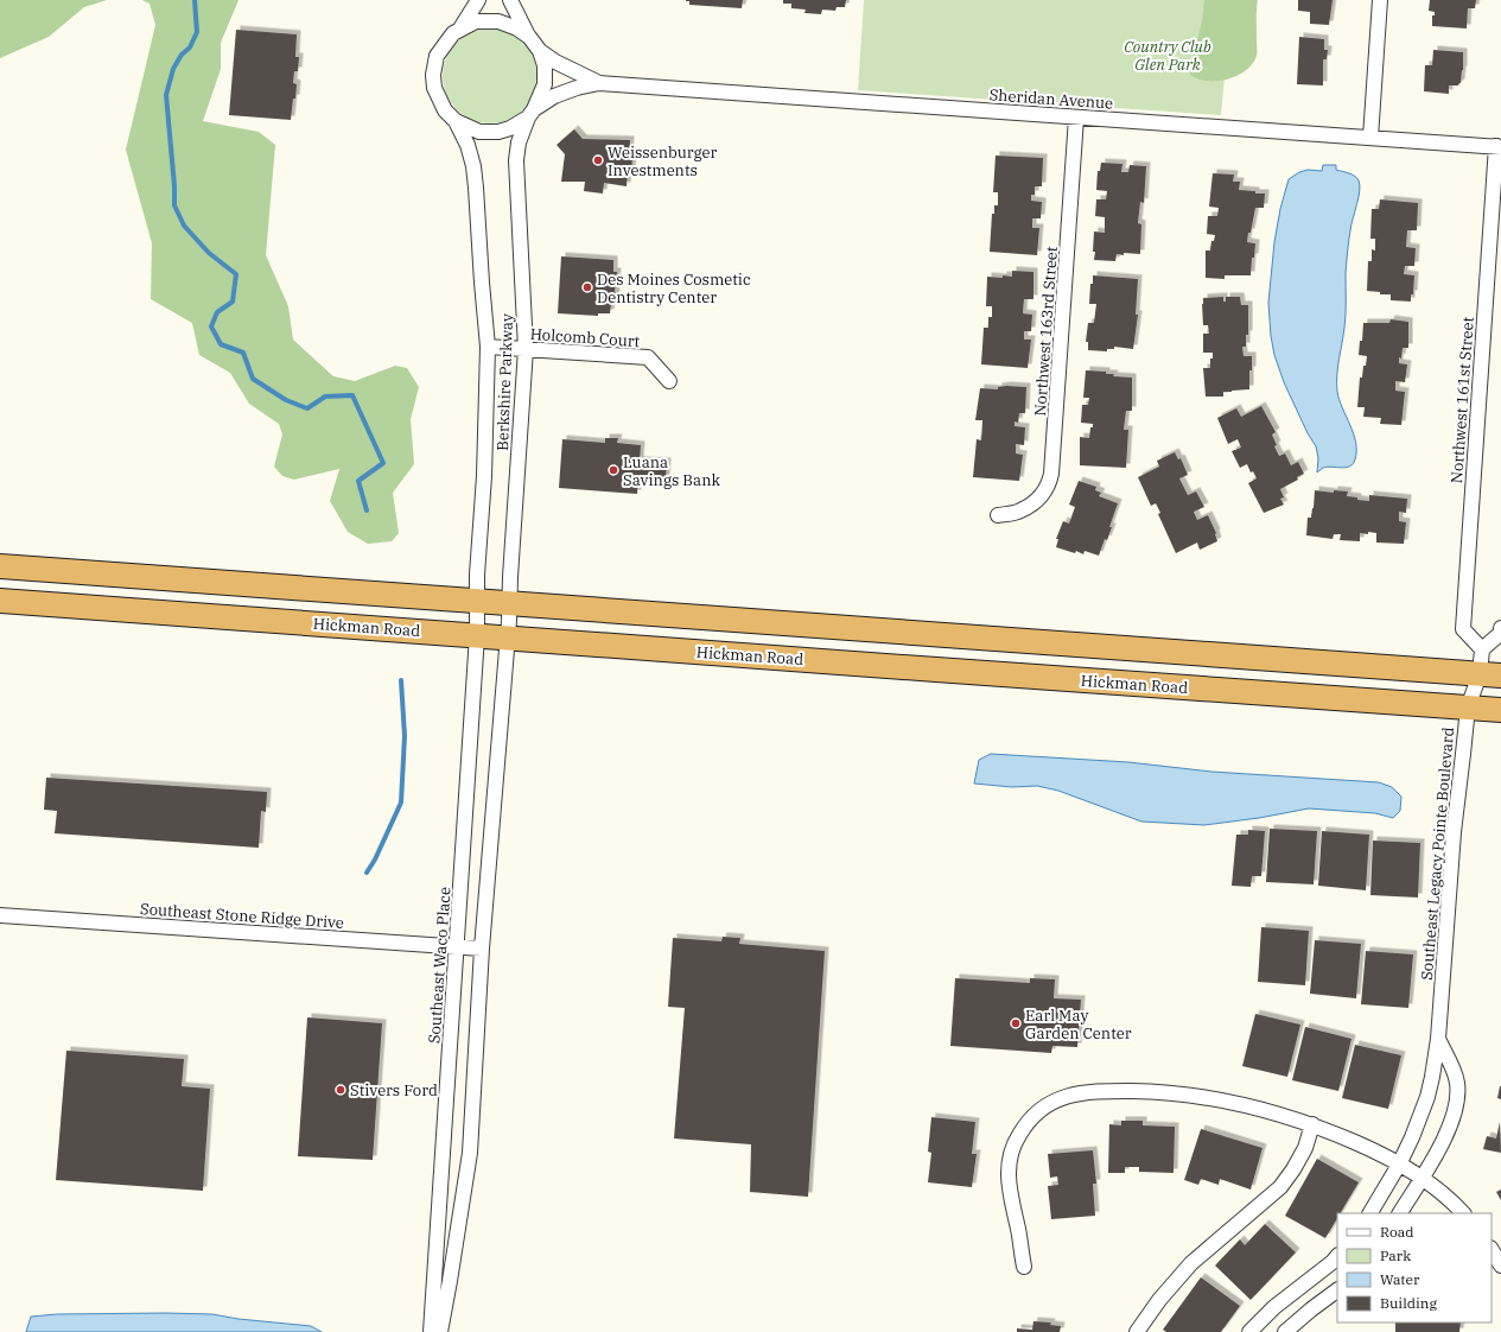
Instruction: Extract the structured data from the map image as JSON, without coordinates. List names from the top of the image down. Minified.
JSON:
{"streets":{"highway":["Hickman Road"],"street":["Sheridan Avenue","Northwest 163rd Street","Holcomb Court","Berkshire Parkway","Northwest 161st Street","Southeast Legacy Pointe Boulevard","Southeast Stone Ridge Drive","Southeast Waco Place"]},"crossings":[["Sheridan Avenue","Northwest 163rd Street"],["Sheridan Avenue","Berkshire Parkway"],["Sheridan Avenue","Northwest 161st Street"],["Holcomb Court","Berkshire Parkway"],["Berkshire Parkway","Hickman Road"],["Berkshire Parkway","Southeast Waco Place"],["Hickman Road","Southeast Legacy Pointe Boulevard"],["Hickman Road","Southeast Waco Place"],["Southeast Stone Ridge Drive","Southeast Waco Place"]],"parks":["Country Club Glen Park"],"places":["Weissenburger Investments","Des Moines Cosmetic Dentistry Center","Luana Savings Bank","Earl May Garden Center","Stivers Ford"],"legend":["Road","Park","Water","Building"]}
